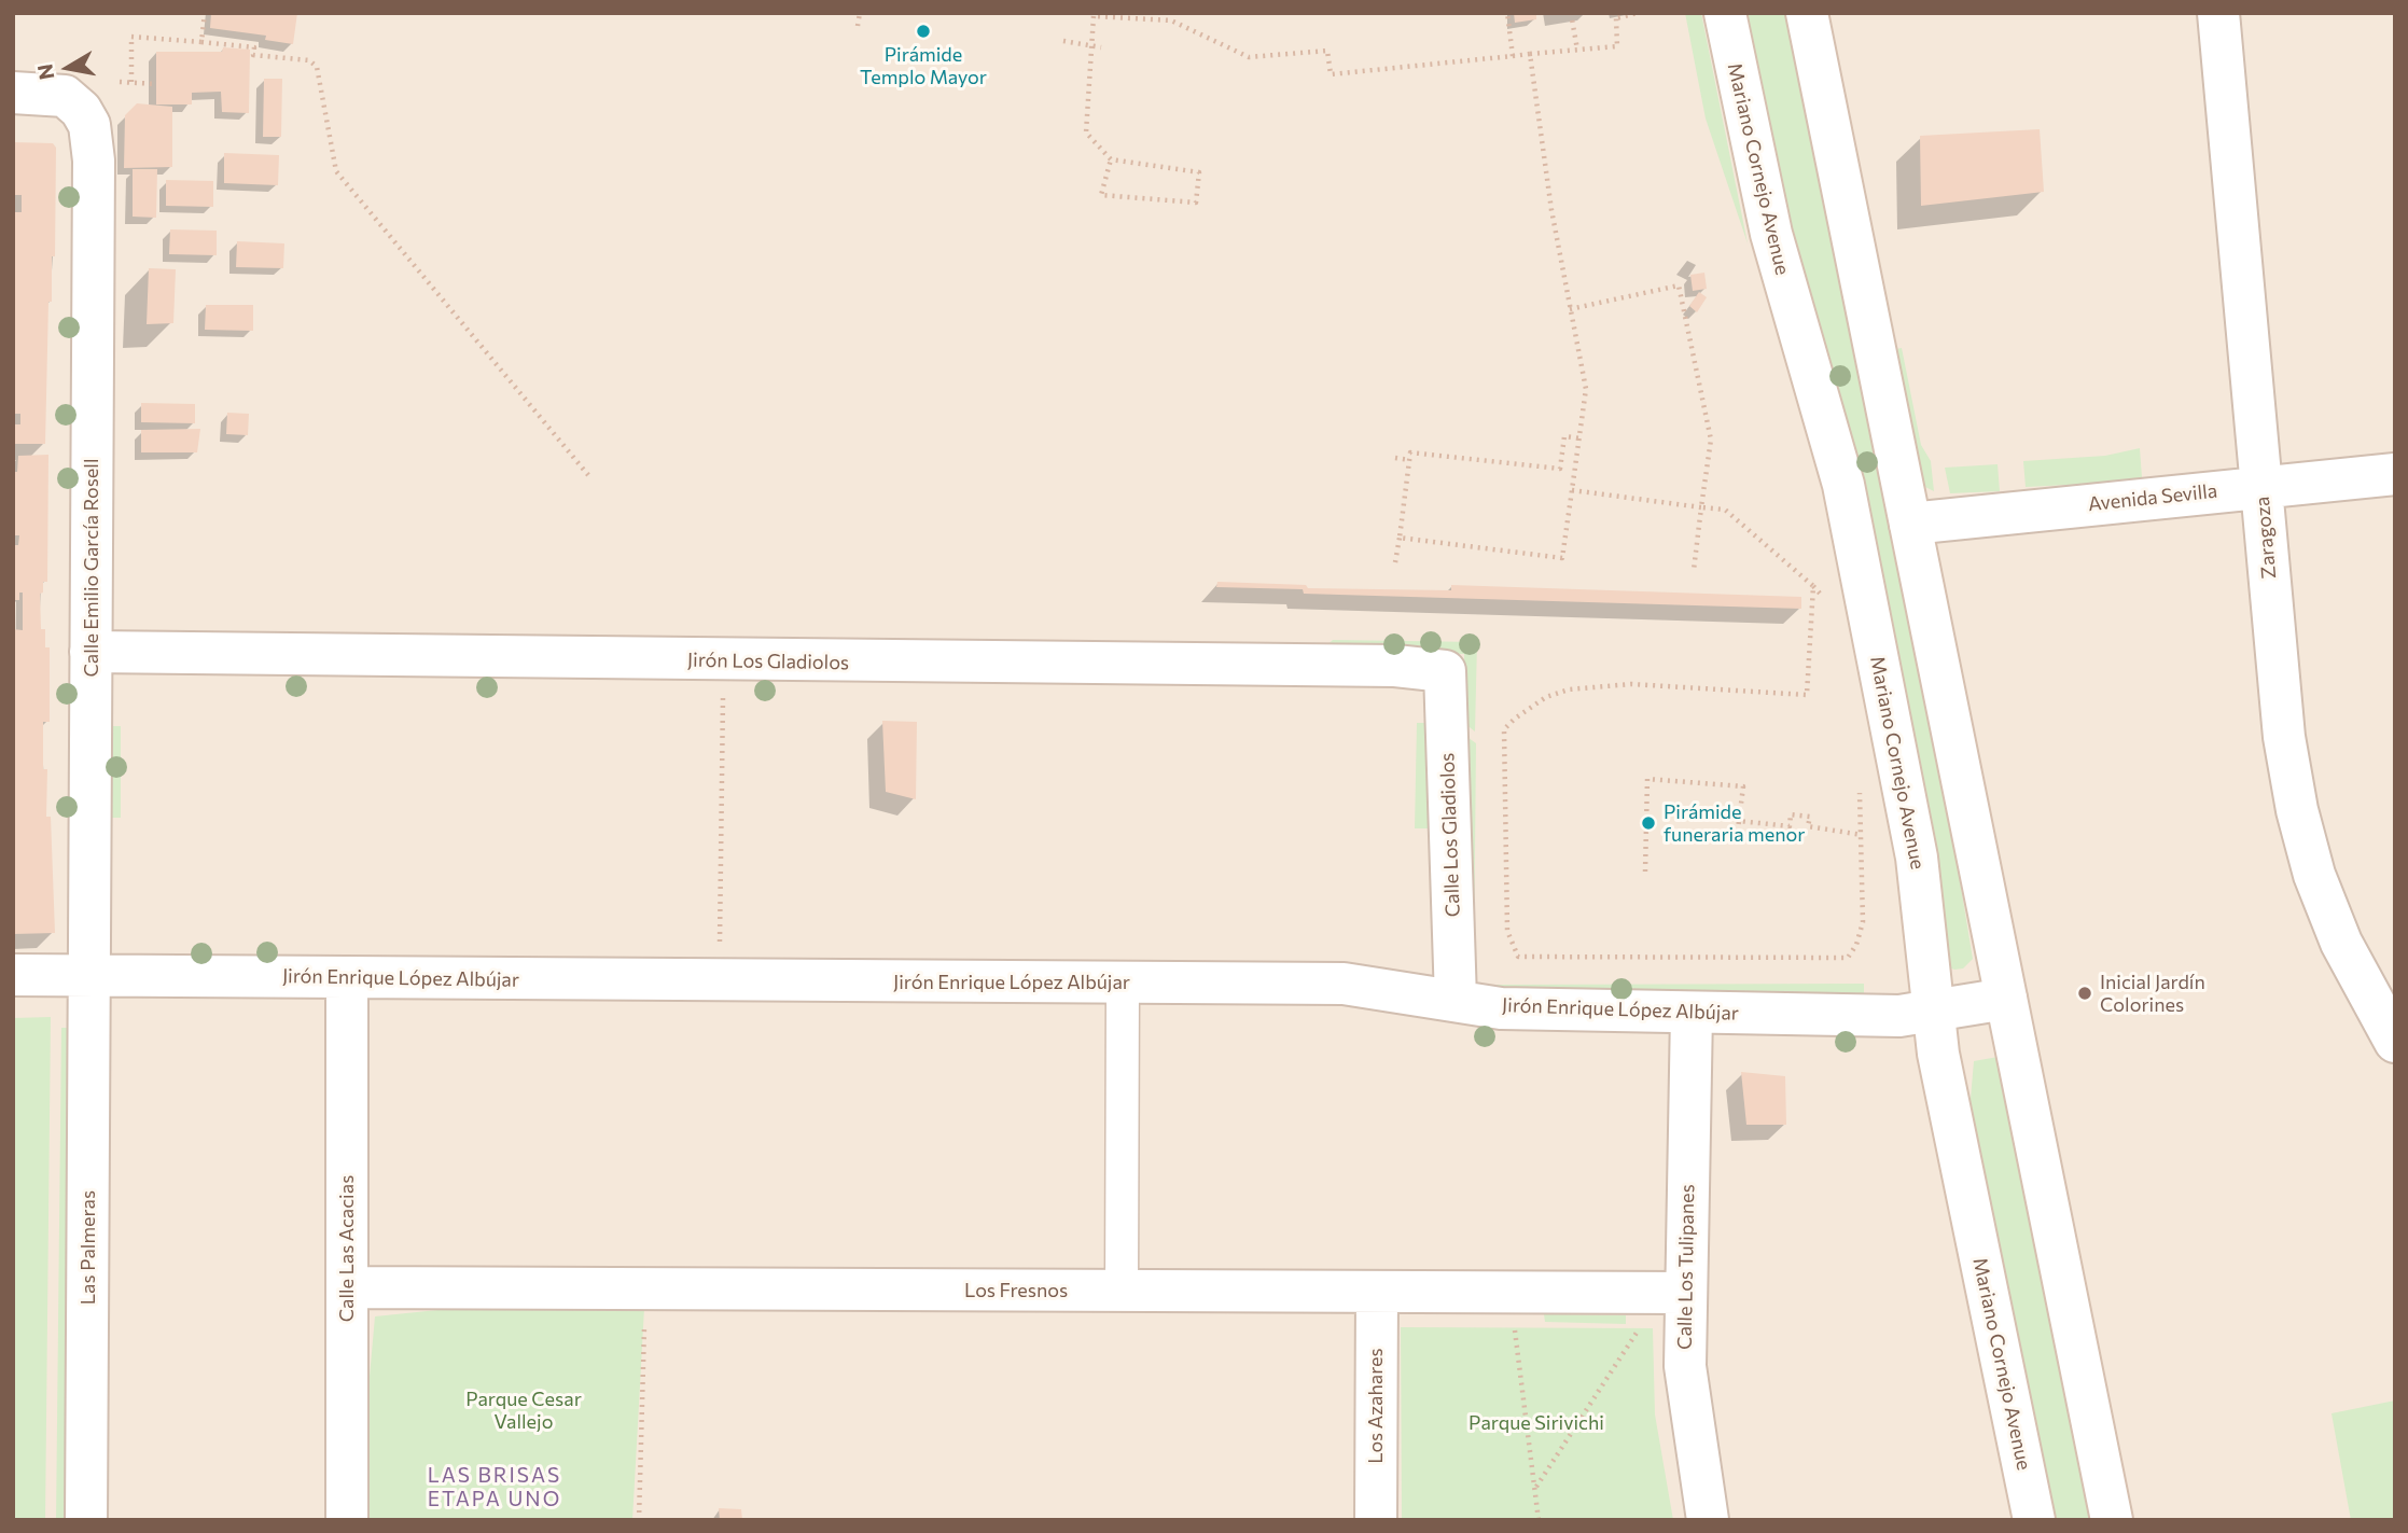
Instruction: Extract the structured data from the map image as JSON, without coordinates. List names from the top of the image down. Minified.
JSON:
{"streets":{"street":["Mariano Cornejo Avenue","Avenida Sevilla","Zaragoza","Calle Emilio García Rosell","Jirón Los Gladiolos","Calle Los Gladiolos","Jirón Enrique López Albújar","Las Palmeras","Calle Las Acacias","Calle Los Tulipanes","Los Fresnos","Los Azahares"]},"crossings":[["Mariano Cornejo Avenue","Jirón Enrique López Albújar"],["Avenida Sevilla","Zaragoza"],["Calle Emilio García Rosell","Jirón Los Gladiolos"],["Calle Emilio García Rosell","Jirón Enrique López Albújar"],["Calle Emilio García Rosell","Las Palmeras"],["Jirón Los Gladiolos","Calle Los Gladiolos"],["Calle Los Gladiolos","Jirón Enrique López Albújar"],["Jirón Enrique López Albújar","Las Palmeras"],["Jirón Enrique López Albújar","Calle Las Acacias"],["Jirón Enrique López Albújar","Calle Los Tulipanes"],["Calle Las Acacias","Los Fresnos"],["Calle Los Tulipanes","Los Fresnos"],["Los Fresnos","Los Azahares"]],"districts":["LAS BRISAS ETAPA UNO"],"parks":["Parque Cesar Vallejo","Parque Sirivichi"],"places":["Pirámide Templo Mayor","Pirámide funeraria menor","Inicial Jardín Colorines"],"north":"left"}
